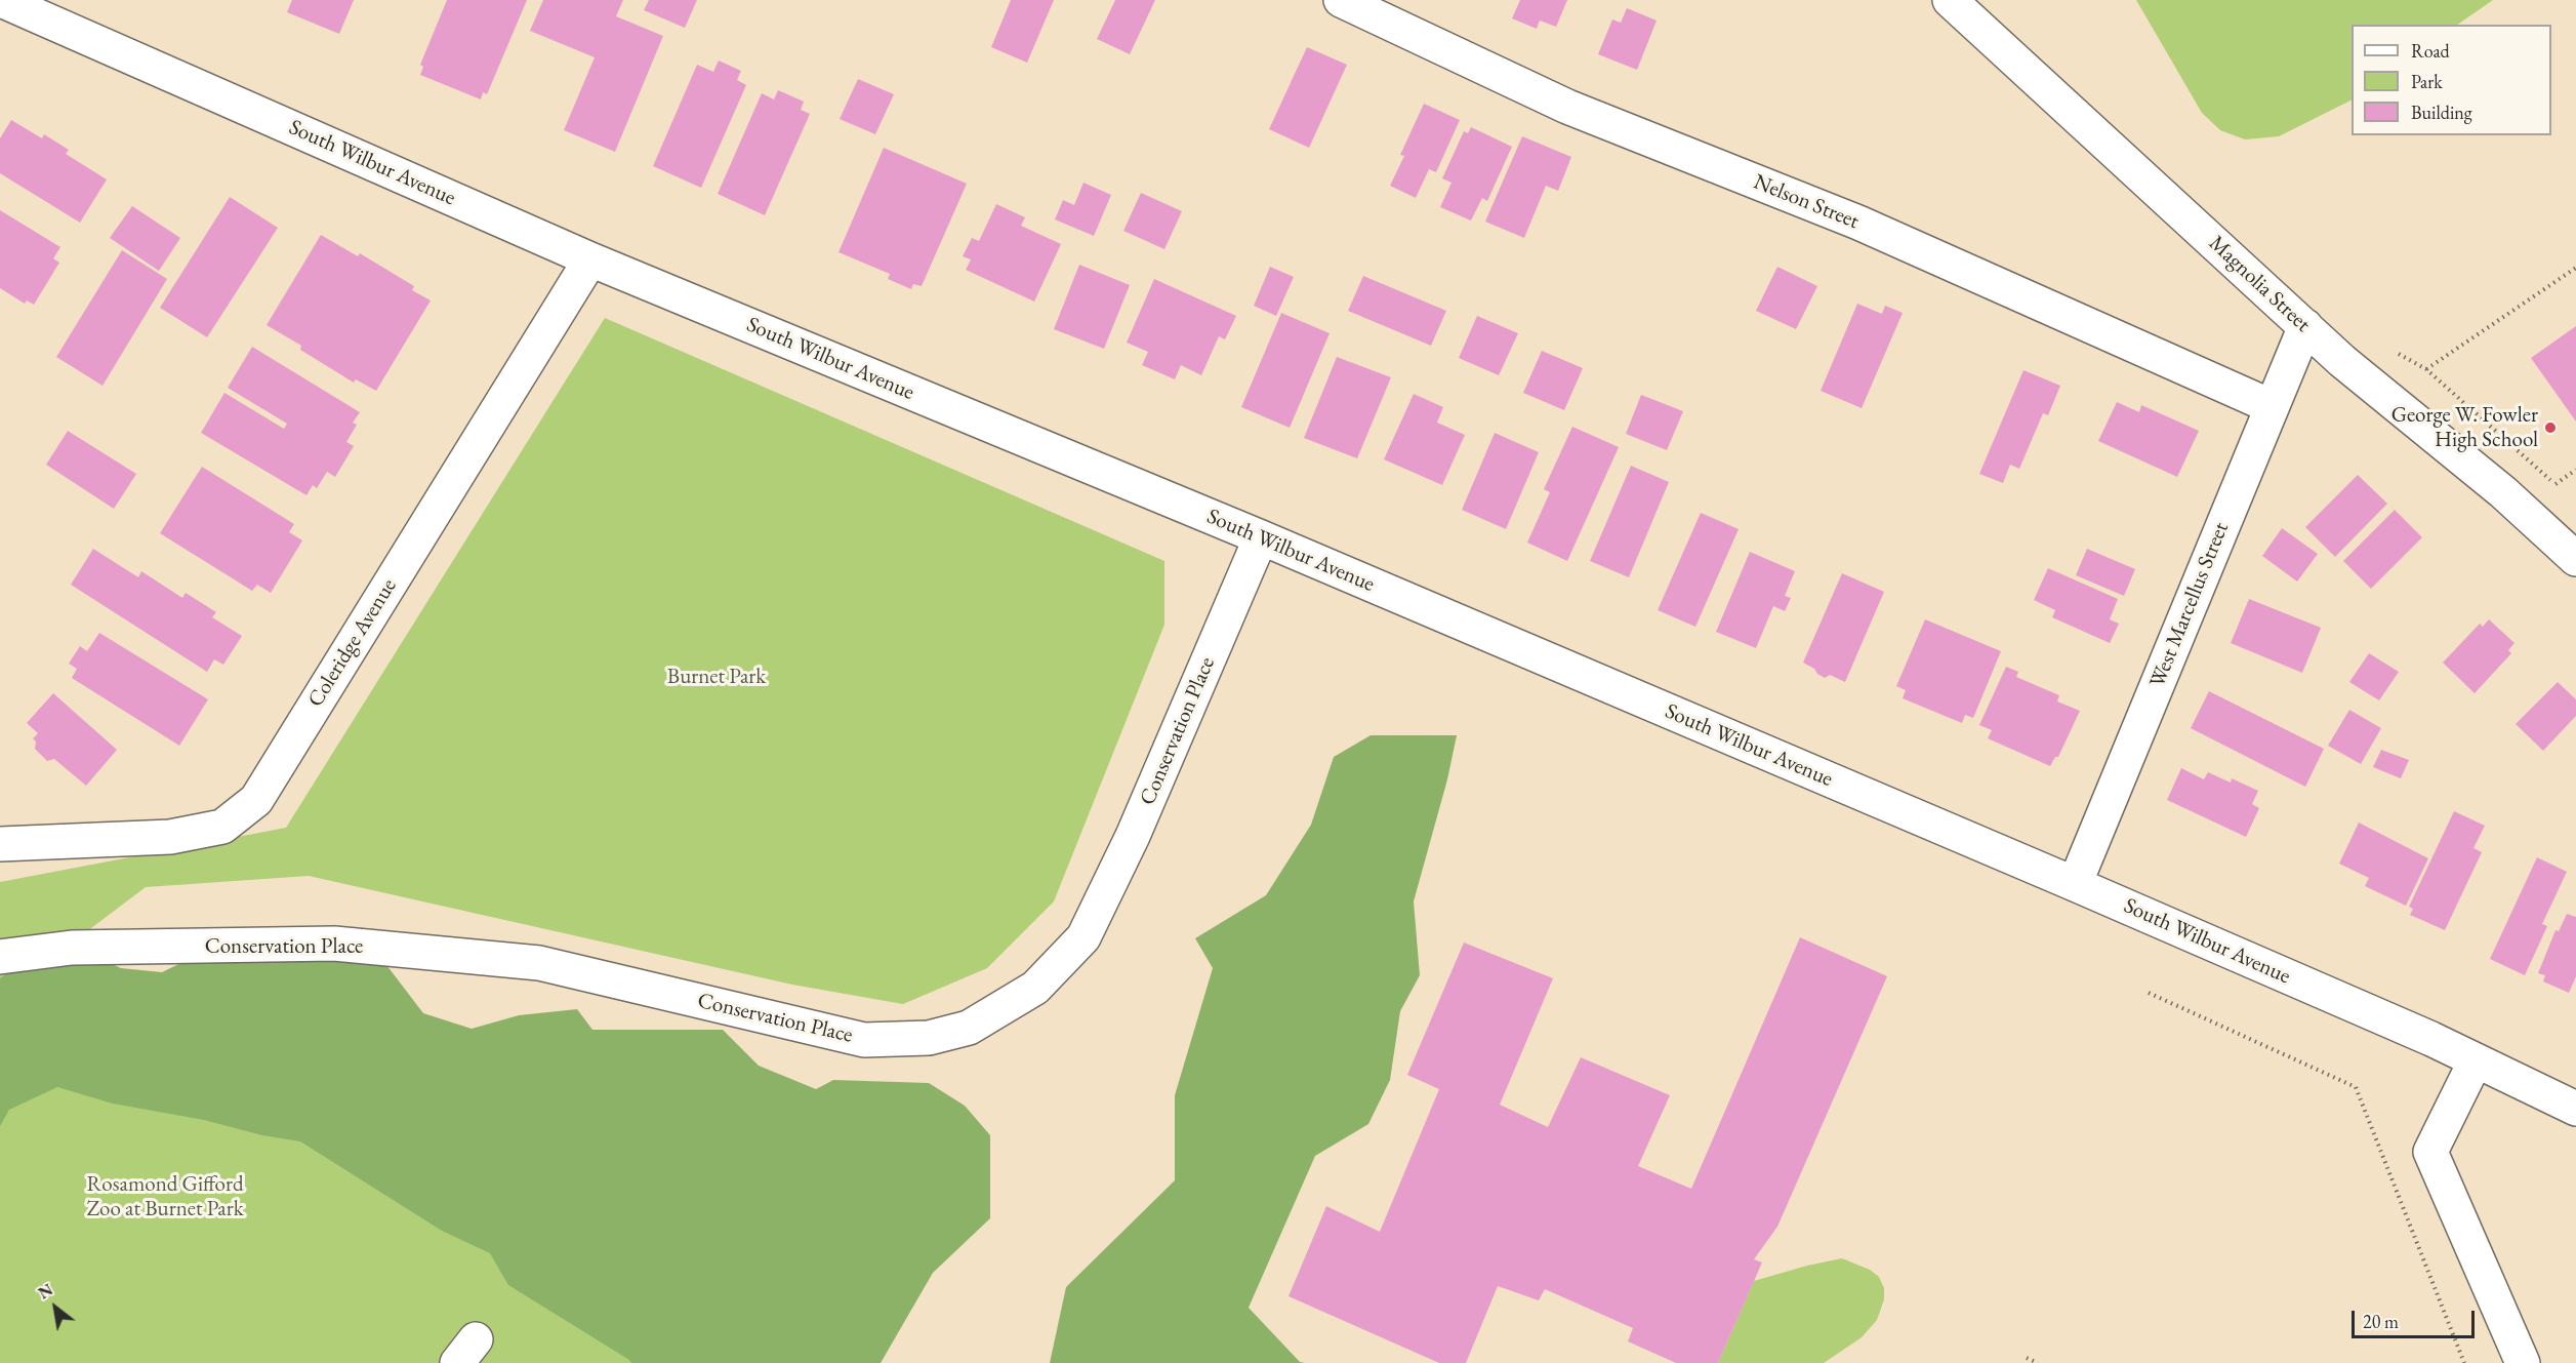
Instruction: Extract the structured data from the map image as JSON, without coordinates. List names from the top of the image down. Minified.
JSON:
{"streets":{"street":["South Wilbur Avenue","Nelson Street","Magnolia Street","West Marcellus Street","Coleridge Avenue","Conservation Place"]},"crossings":[["South Wilbur Avenue","West Marcellus Street"],["South Wilbur Avenue","Coleridge Avenue"],["South Wilbur Avenue","Conservation Place"],["Nelson Street","West Marcellus Street"],["Magnolia Street","West Marcellus Street"]],"parks":["Burnet Park","Rosamond Gifford Zoo at Burnet Park"],"places":["George W. Fowler High School"],"legend":["Road","Park","Building"],"scale_bar":"20 m","north":"top left"}
